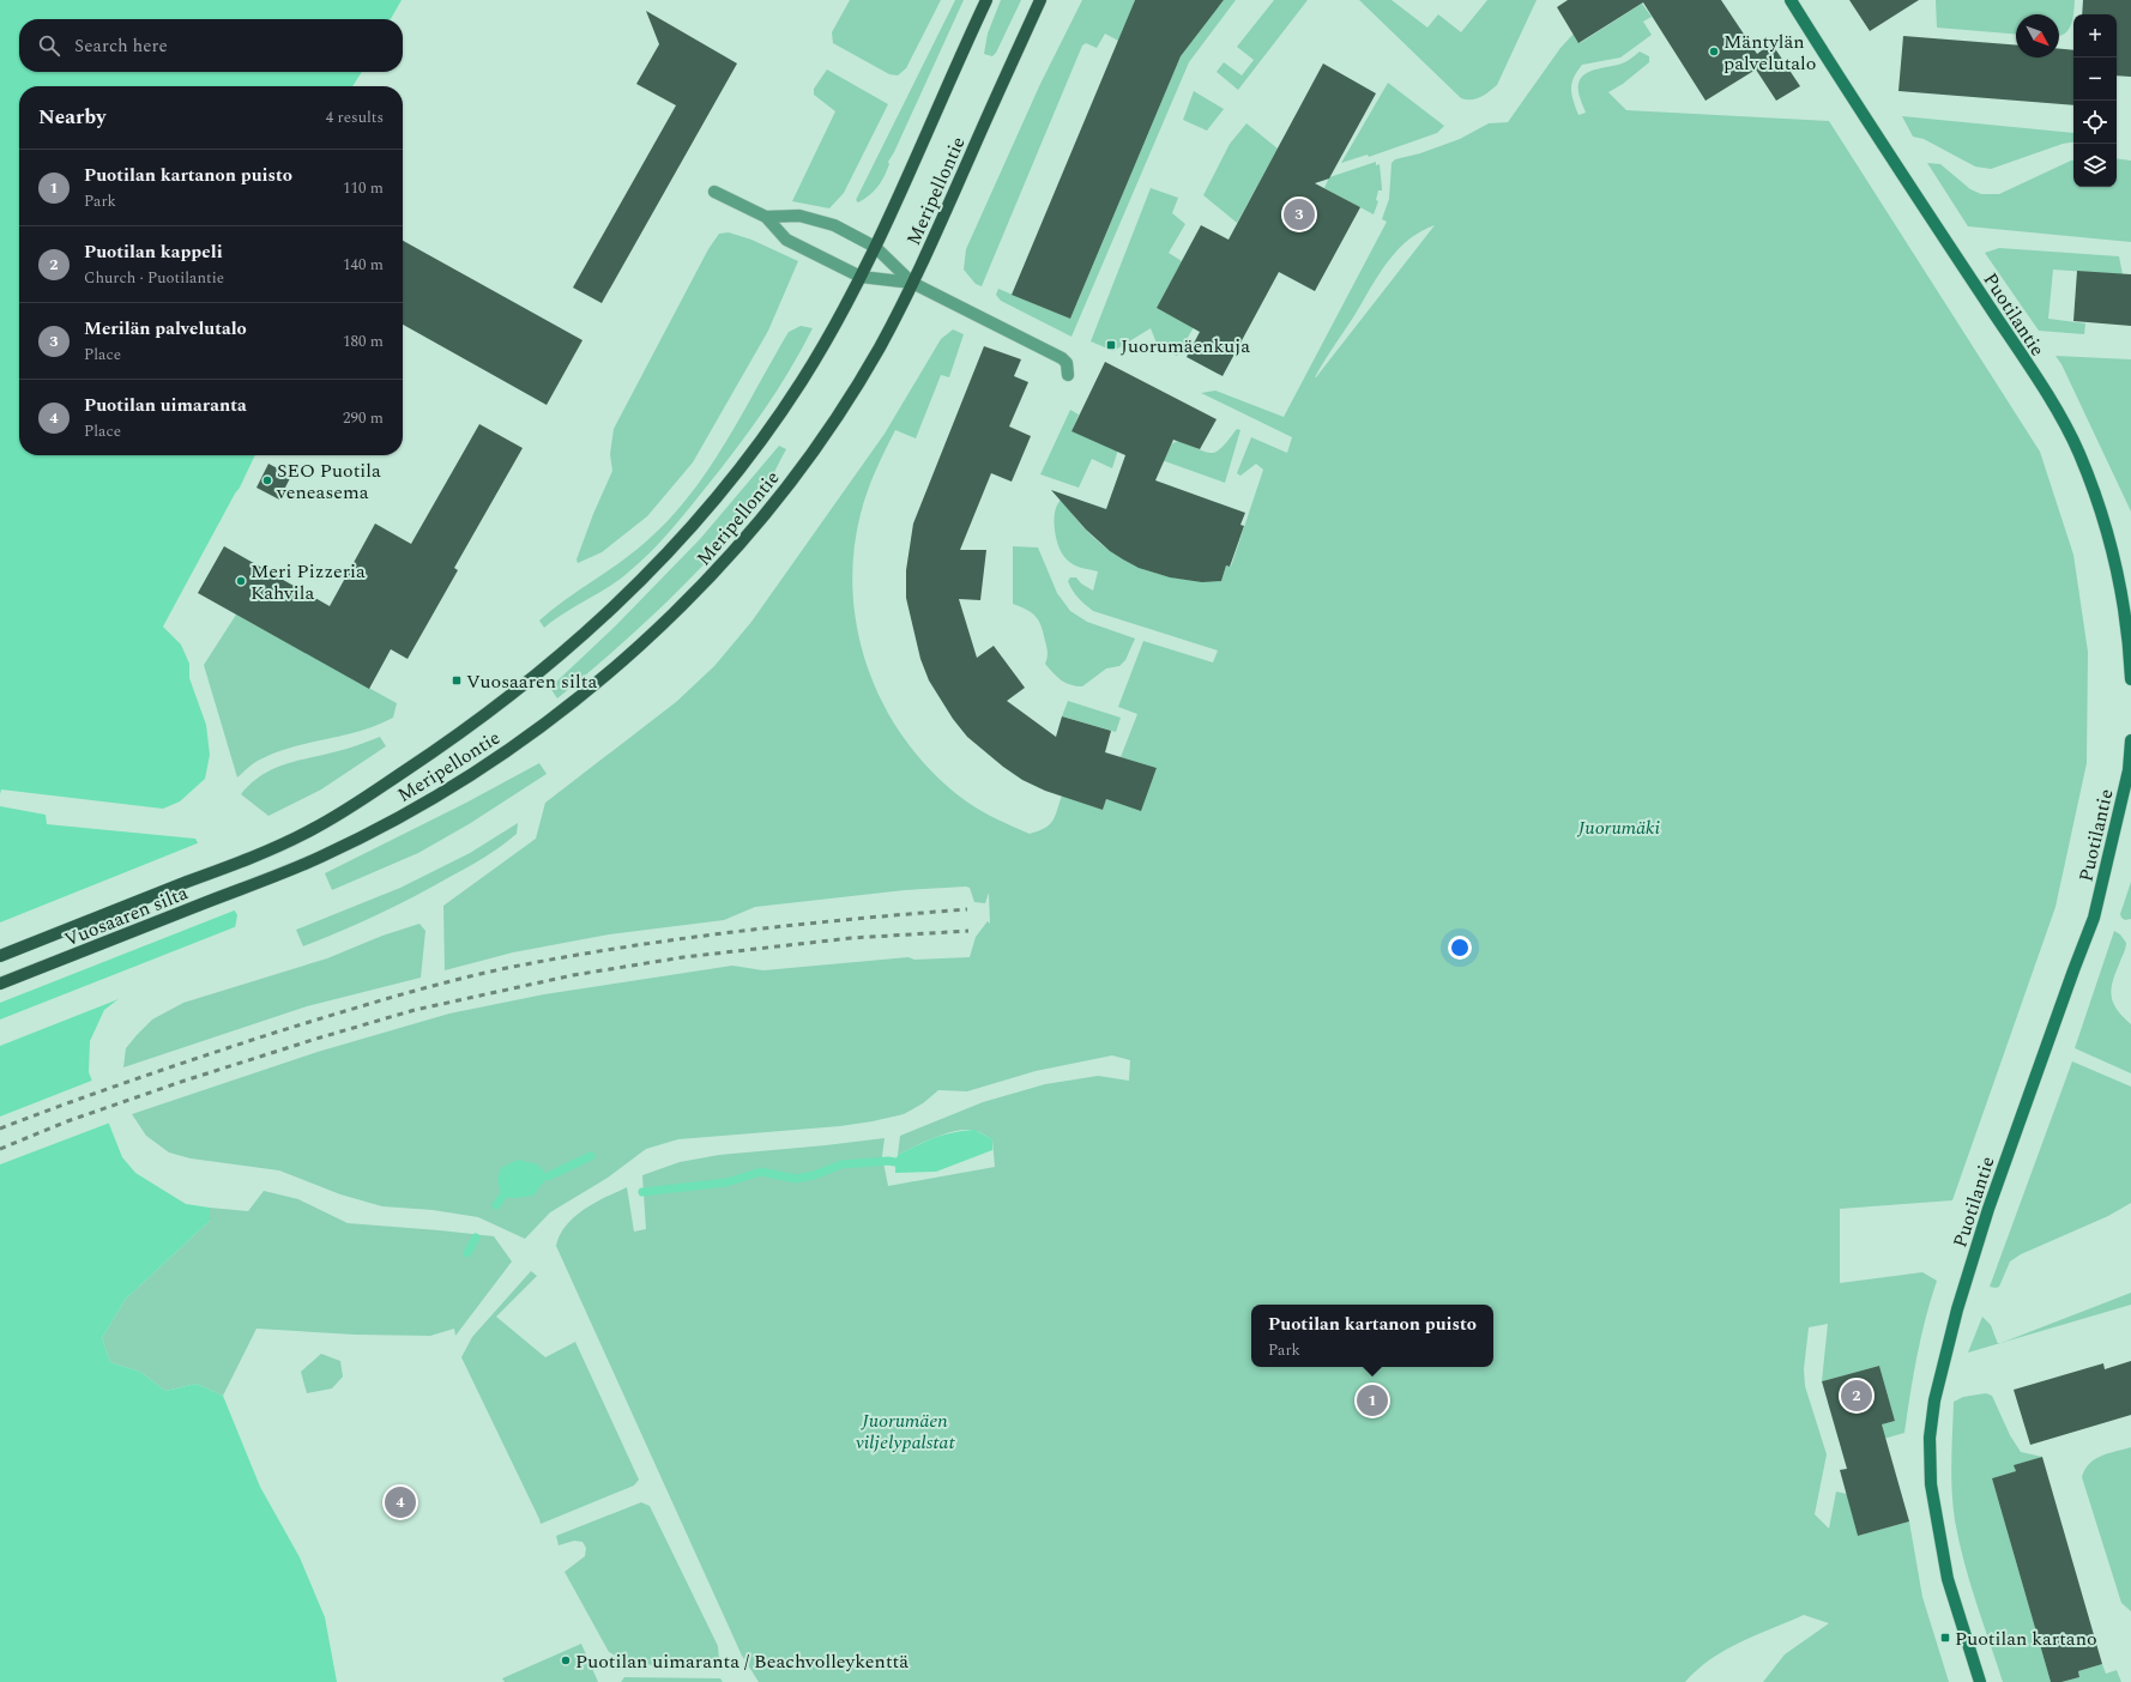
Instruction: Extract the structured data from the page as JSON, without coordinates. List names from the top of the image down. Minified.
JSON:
{"streets":{"main road":["Meripellontie","Vuosaaren silta"],"street":["Puotilantie"]},"crossings":[["Meripellontie","Vuosaaren silta"]],"parks":["Juorumäki","Juorumäen viljelypalstat"],"places":{"other":["Mäntylän palvelutalo","SEO Puotila veneasema","Meri Pizzeria Kahvila","Puotilan uimaranta / Beachvolleykenttä"],"transit":["Juorumäenkuja","Vuosaaren silta","Puotilan kartano"]},"north":"bottom right","page":{"map_buttons":["+","−"],"search":"Search here","heading":["Nearby","4 results"],"list":[{"mark":"1","name":"Puotilan kartanon puisto","note":"Park","value":"110 m"},{"mark":"2","name":"Puotilan kappeli","note":"Church · Puotilantie","value":"140 m"},{"mark":"3","name":"Merilän palvelutalo","note":"Place","value":"180 m"},{"mark":"4","name":"Puotilan uimaranta","note":"Place","value":"290 m"}],"pins":["3","2","1","4"],"popup":["Puotilan kartanon puisto","Park"]}}
